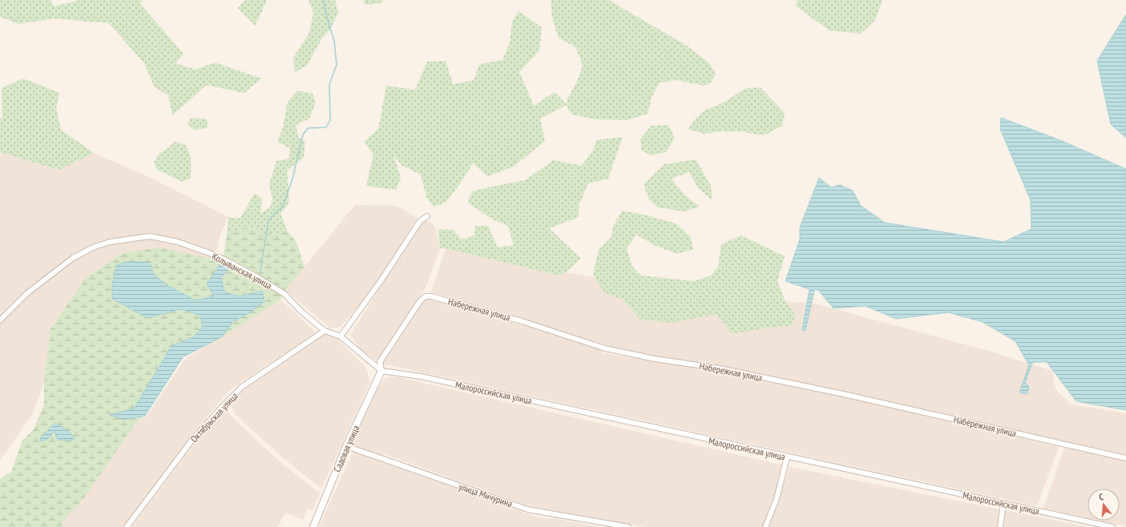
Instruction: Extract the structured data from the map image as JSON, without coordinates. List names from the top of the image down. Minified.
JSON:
{"streets":{"street":["Колыванская улица","Набережная улица","Малороссийская улица","Октябрьская улица","Садовая улица","улица Мичурина"]},"crossings":[["Колыванская улица","Октябрьская улица"],["Набережная улица","Малороссийская улица"],["Набережная улица","Садовая улица"],["Малороссийская улица","Садовая улица"],["Садовая улица","улица Мичурина"]],"north":"top"}
